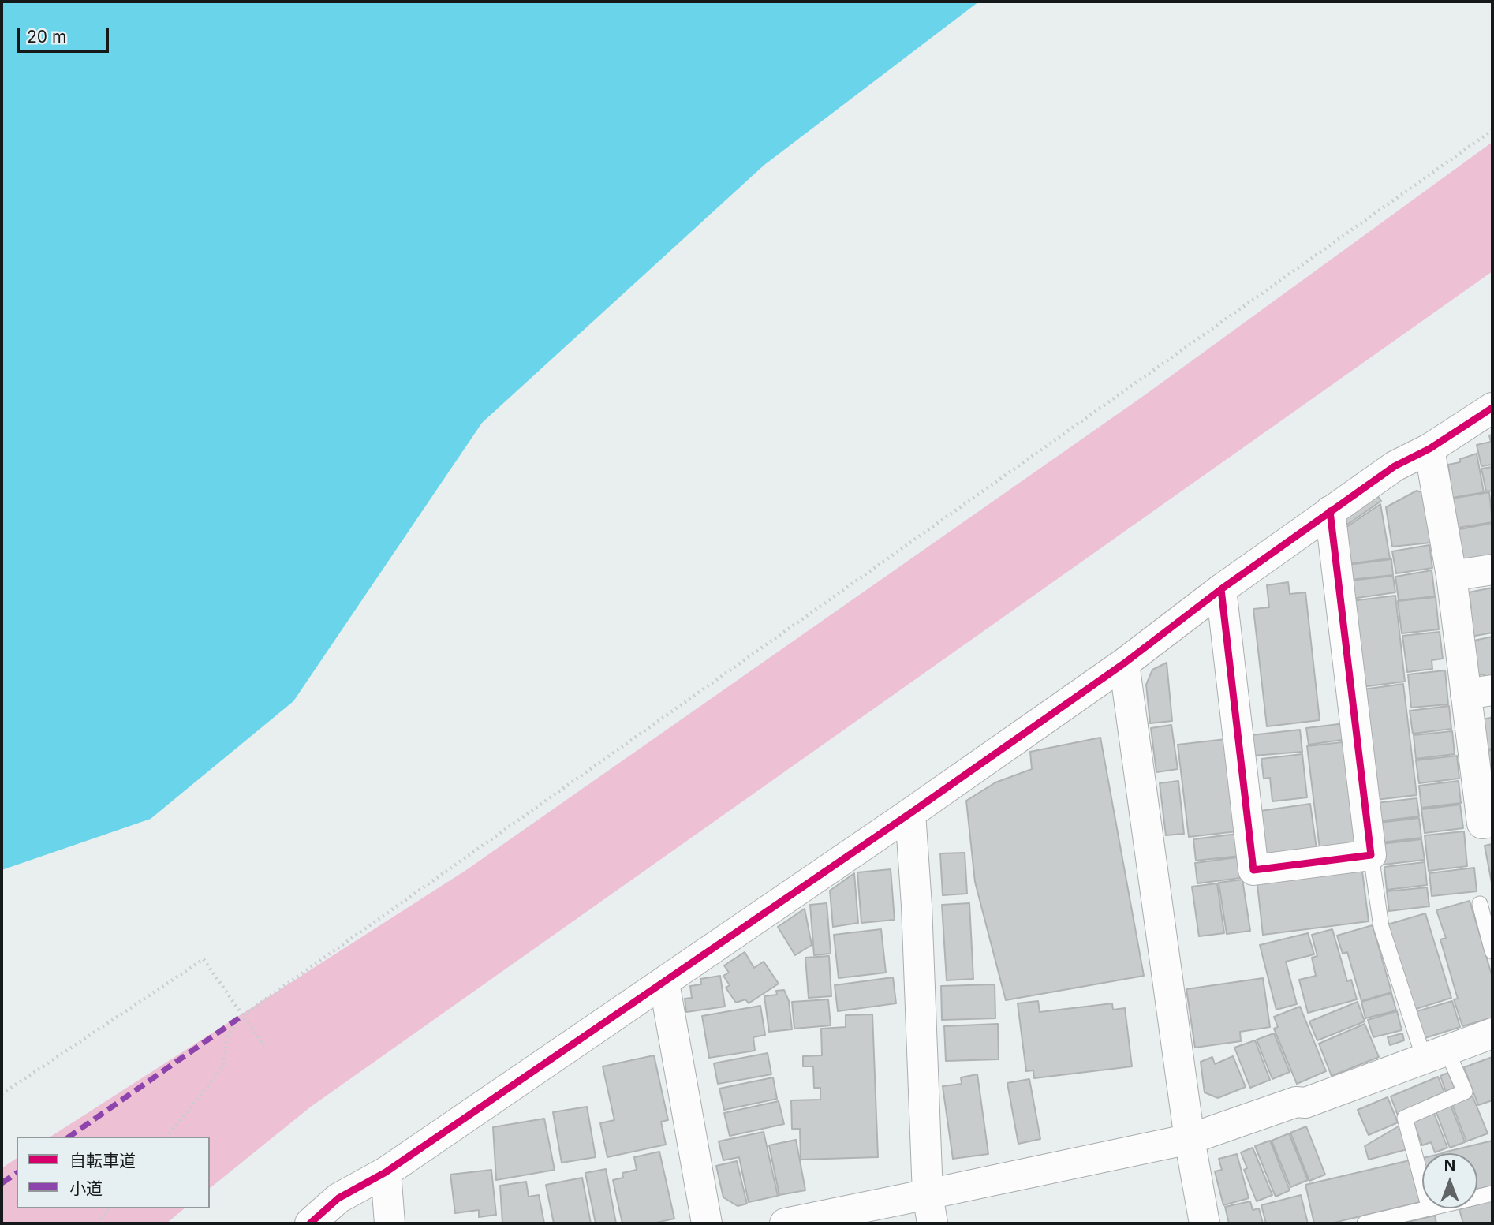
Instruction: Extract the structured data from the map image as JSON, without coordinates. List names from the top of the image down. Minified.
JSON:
{"legend":["自転車道","小道"],"scale_bar":"20 m","north":"top"}
